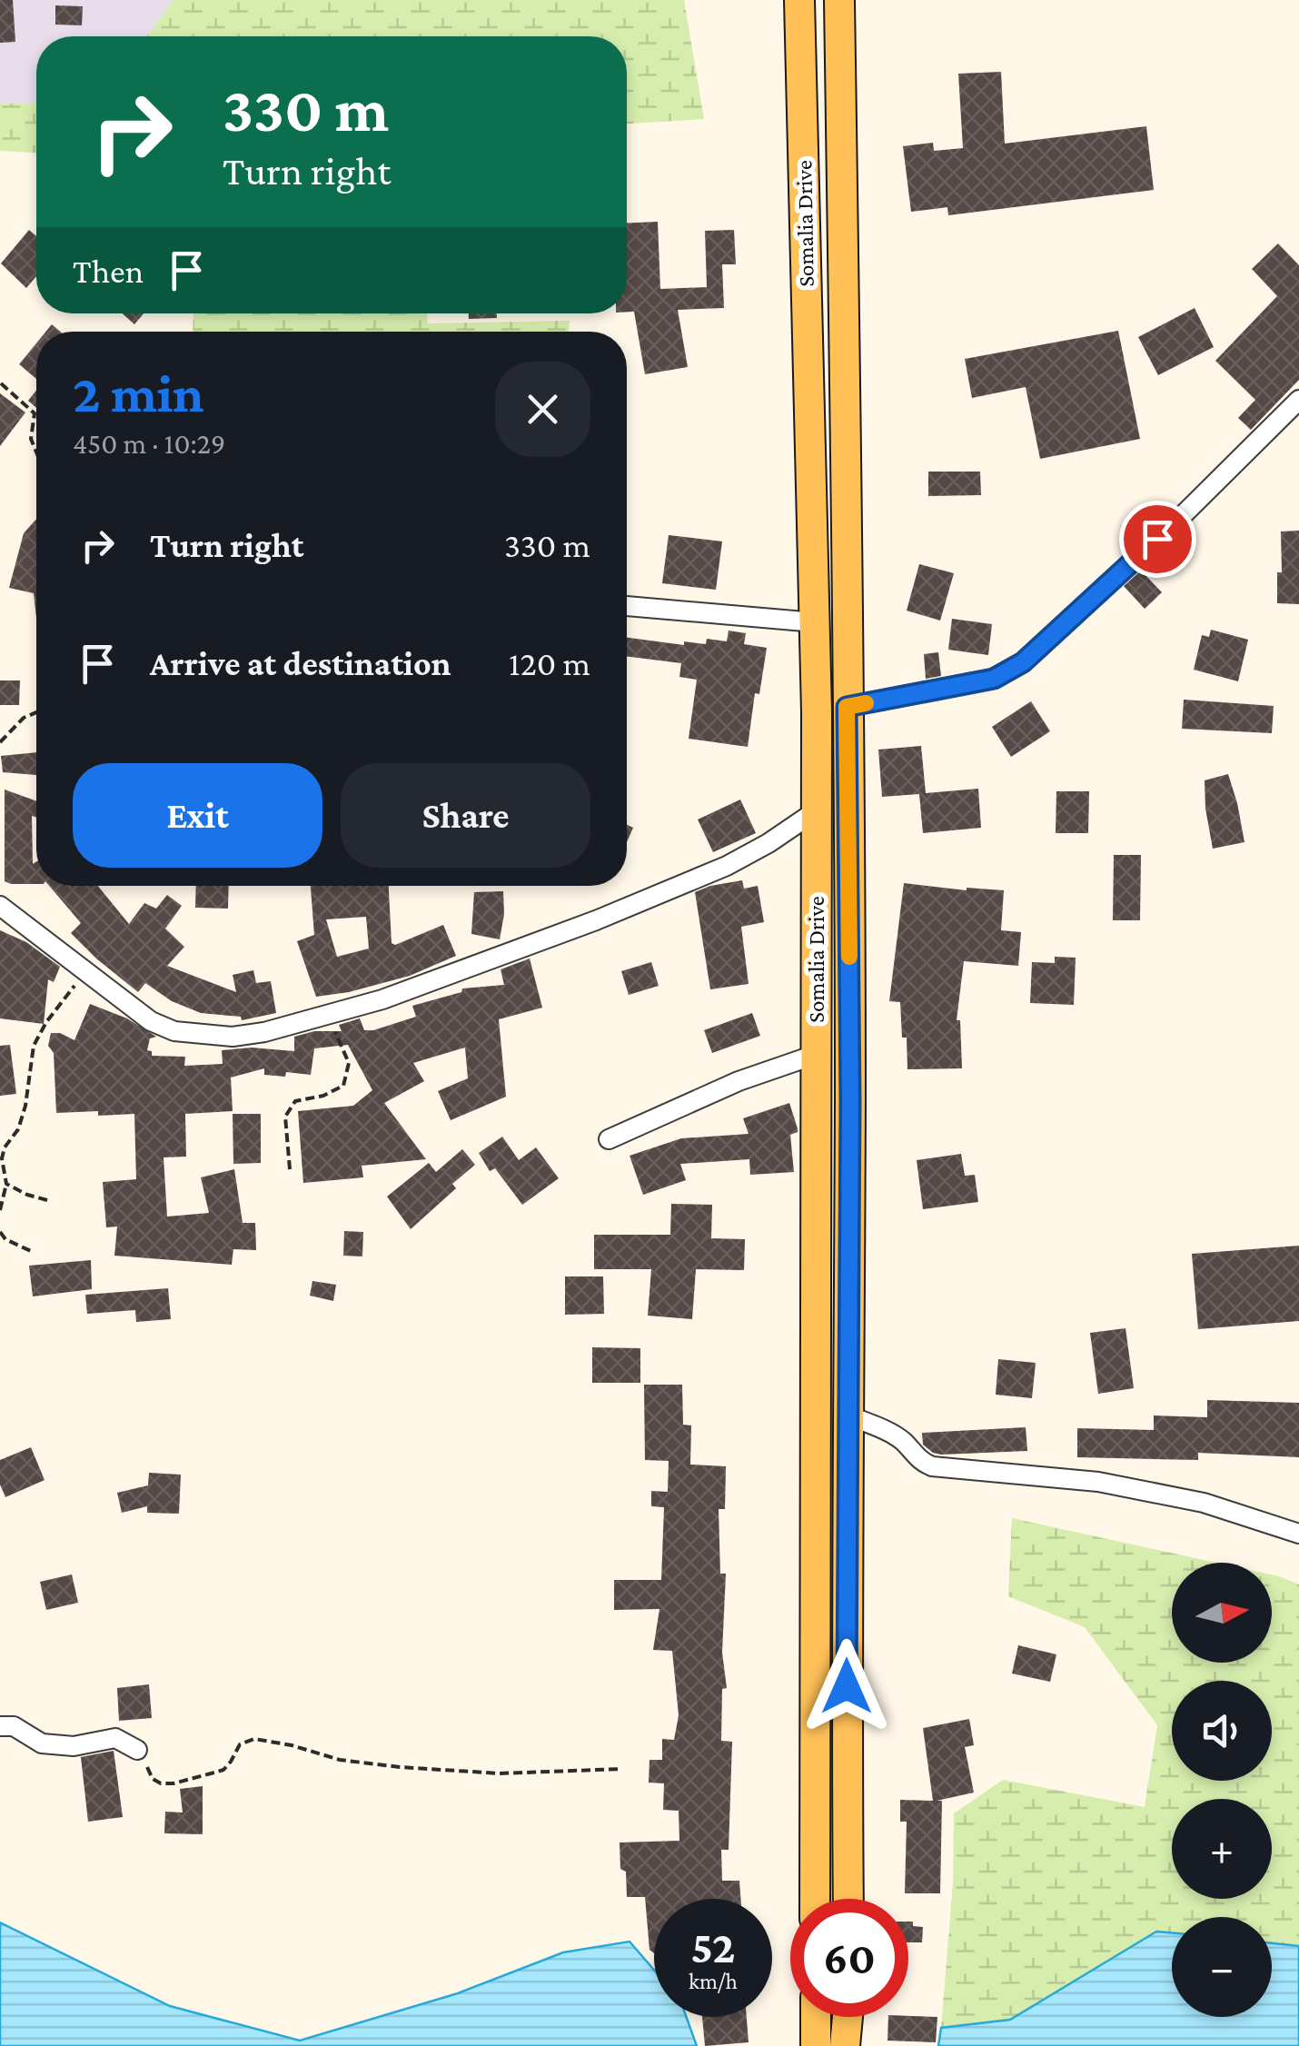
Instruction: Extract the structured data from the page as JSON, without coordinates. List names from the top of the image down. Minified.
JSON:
{"streets":{"main road":["Somalia Drive"]},"north":"right","page":{"turn":["330 m","Turn right"],"then":"Then","heading":["2 min","450 m · 10:29"],"list":[{"name":"Turn right","value":"330 m"},{"name":"Arrive at destination","value":"120 m"}],"buttons":["Exit","Share"],"map_buttons":["+","−"],"speed":"52 km/h","limit":"60"}}
